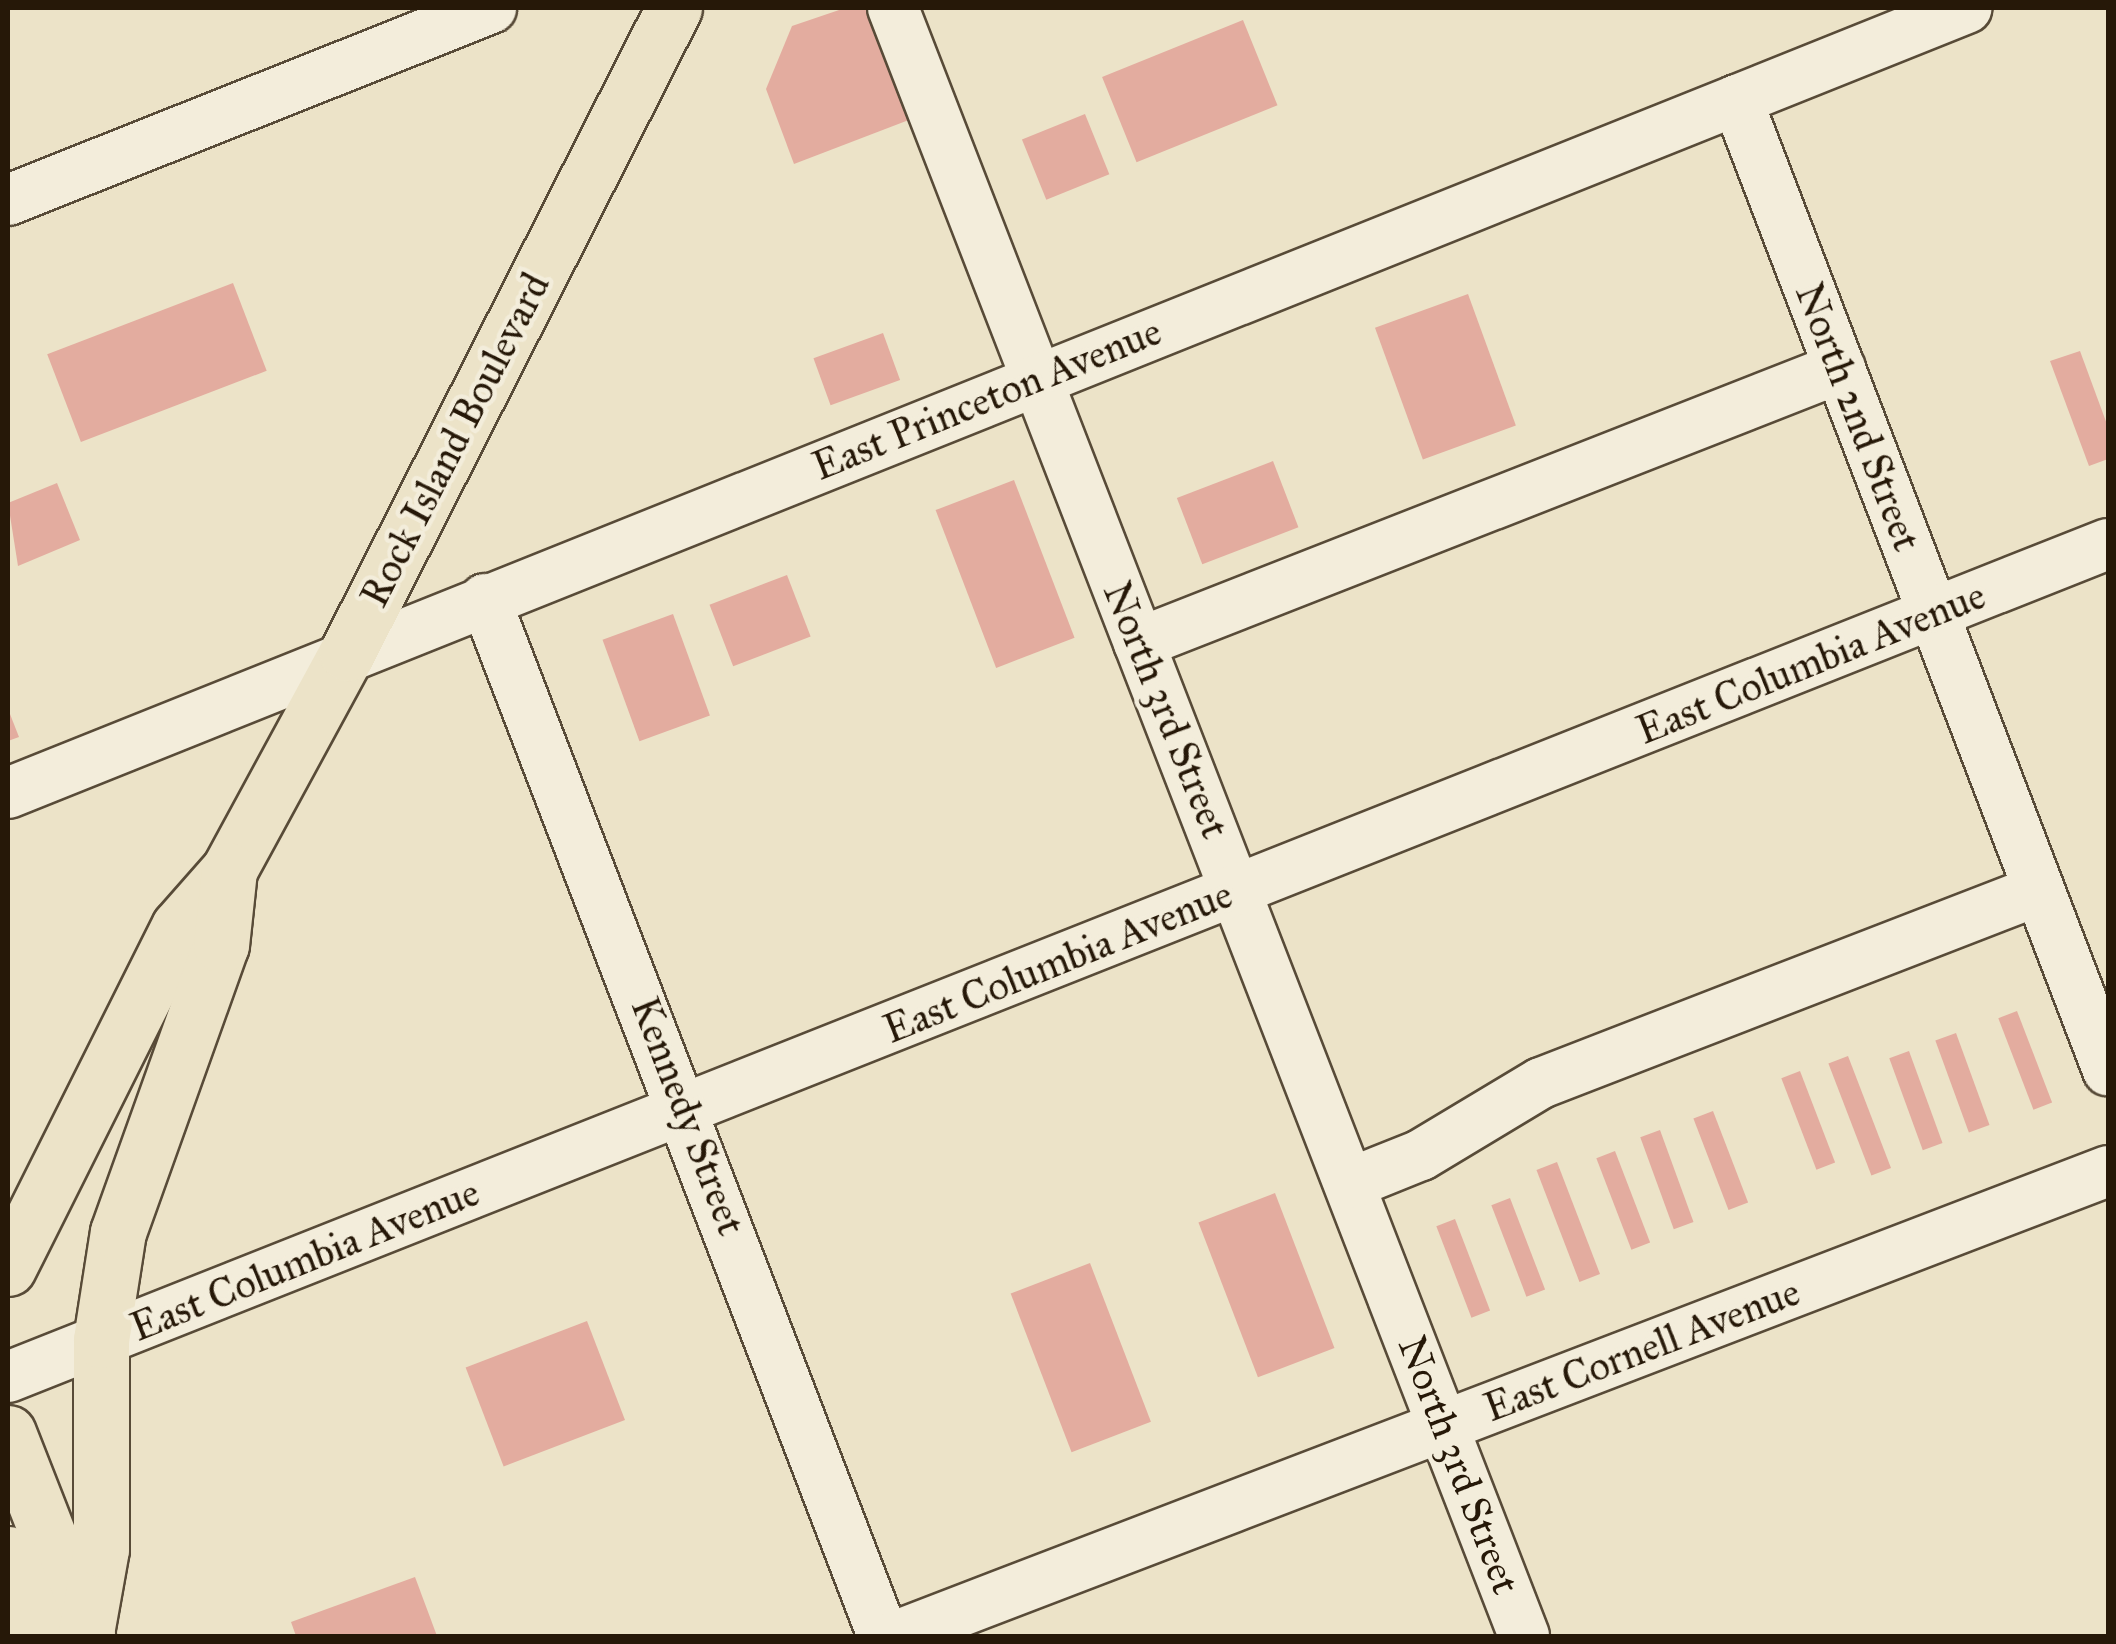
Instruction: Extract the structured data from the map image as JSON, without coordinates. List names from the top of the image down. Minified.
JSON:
{"streets":{"main road":["Rock Island Boulevard"],"street":["East Princeton Avenue","North 2nd Street","East Columbia Avenue","North 3rd Street","Kennedy Street","East Cornell Avenue"]},"crossings":[["East Princeton Avenue","North 2nd Street"],["East Princeton Avenue","Rock Island Boulevard"],["East Princeton Avenue","North 3rd Street"],["East Princeton Avenue","Kennedy Street"],["North 2nd Street","East Columbia Avenue"],["Rock Island Boulevard","East Columbia Avenue"],["East Columbia Avenue","North 3rd Street"],["East Columbia Avenue","Kennedy Street"],["North 3rd Street","East Cornell Avenue"]]}
